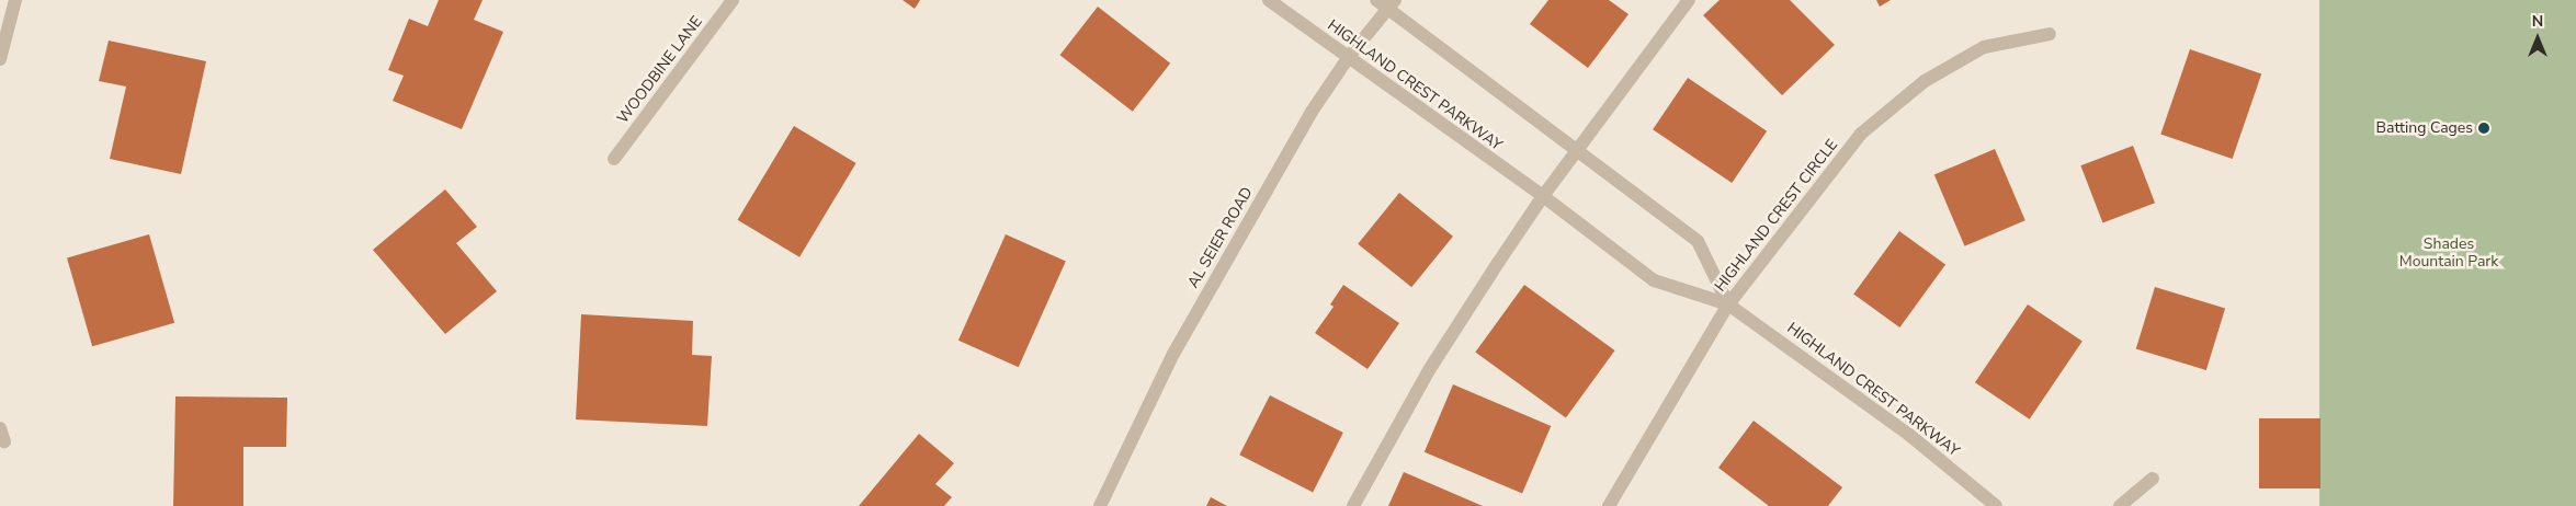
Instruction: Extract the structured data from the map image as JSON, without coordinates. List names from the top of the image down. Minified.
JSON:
{"streets":{"street":["WOODBINE LANE","HIGHLAND CREST PARKWAY","HIGHLAND CREST CIRCLE","AL SEIER ROAD"]},"crossings":[["HIGHLAND CREST PARKWAY","HIGHLAND CREST CIRCLE"],["HIGHLAND CREST PARKWAY","AL SEIER ROAD"]],"parks":["Shades Mountain Park"],"places":["Batting Cages"],"north":"top"}
